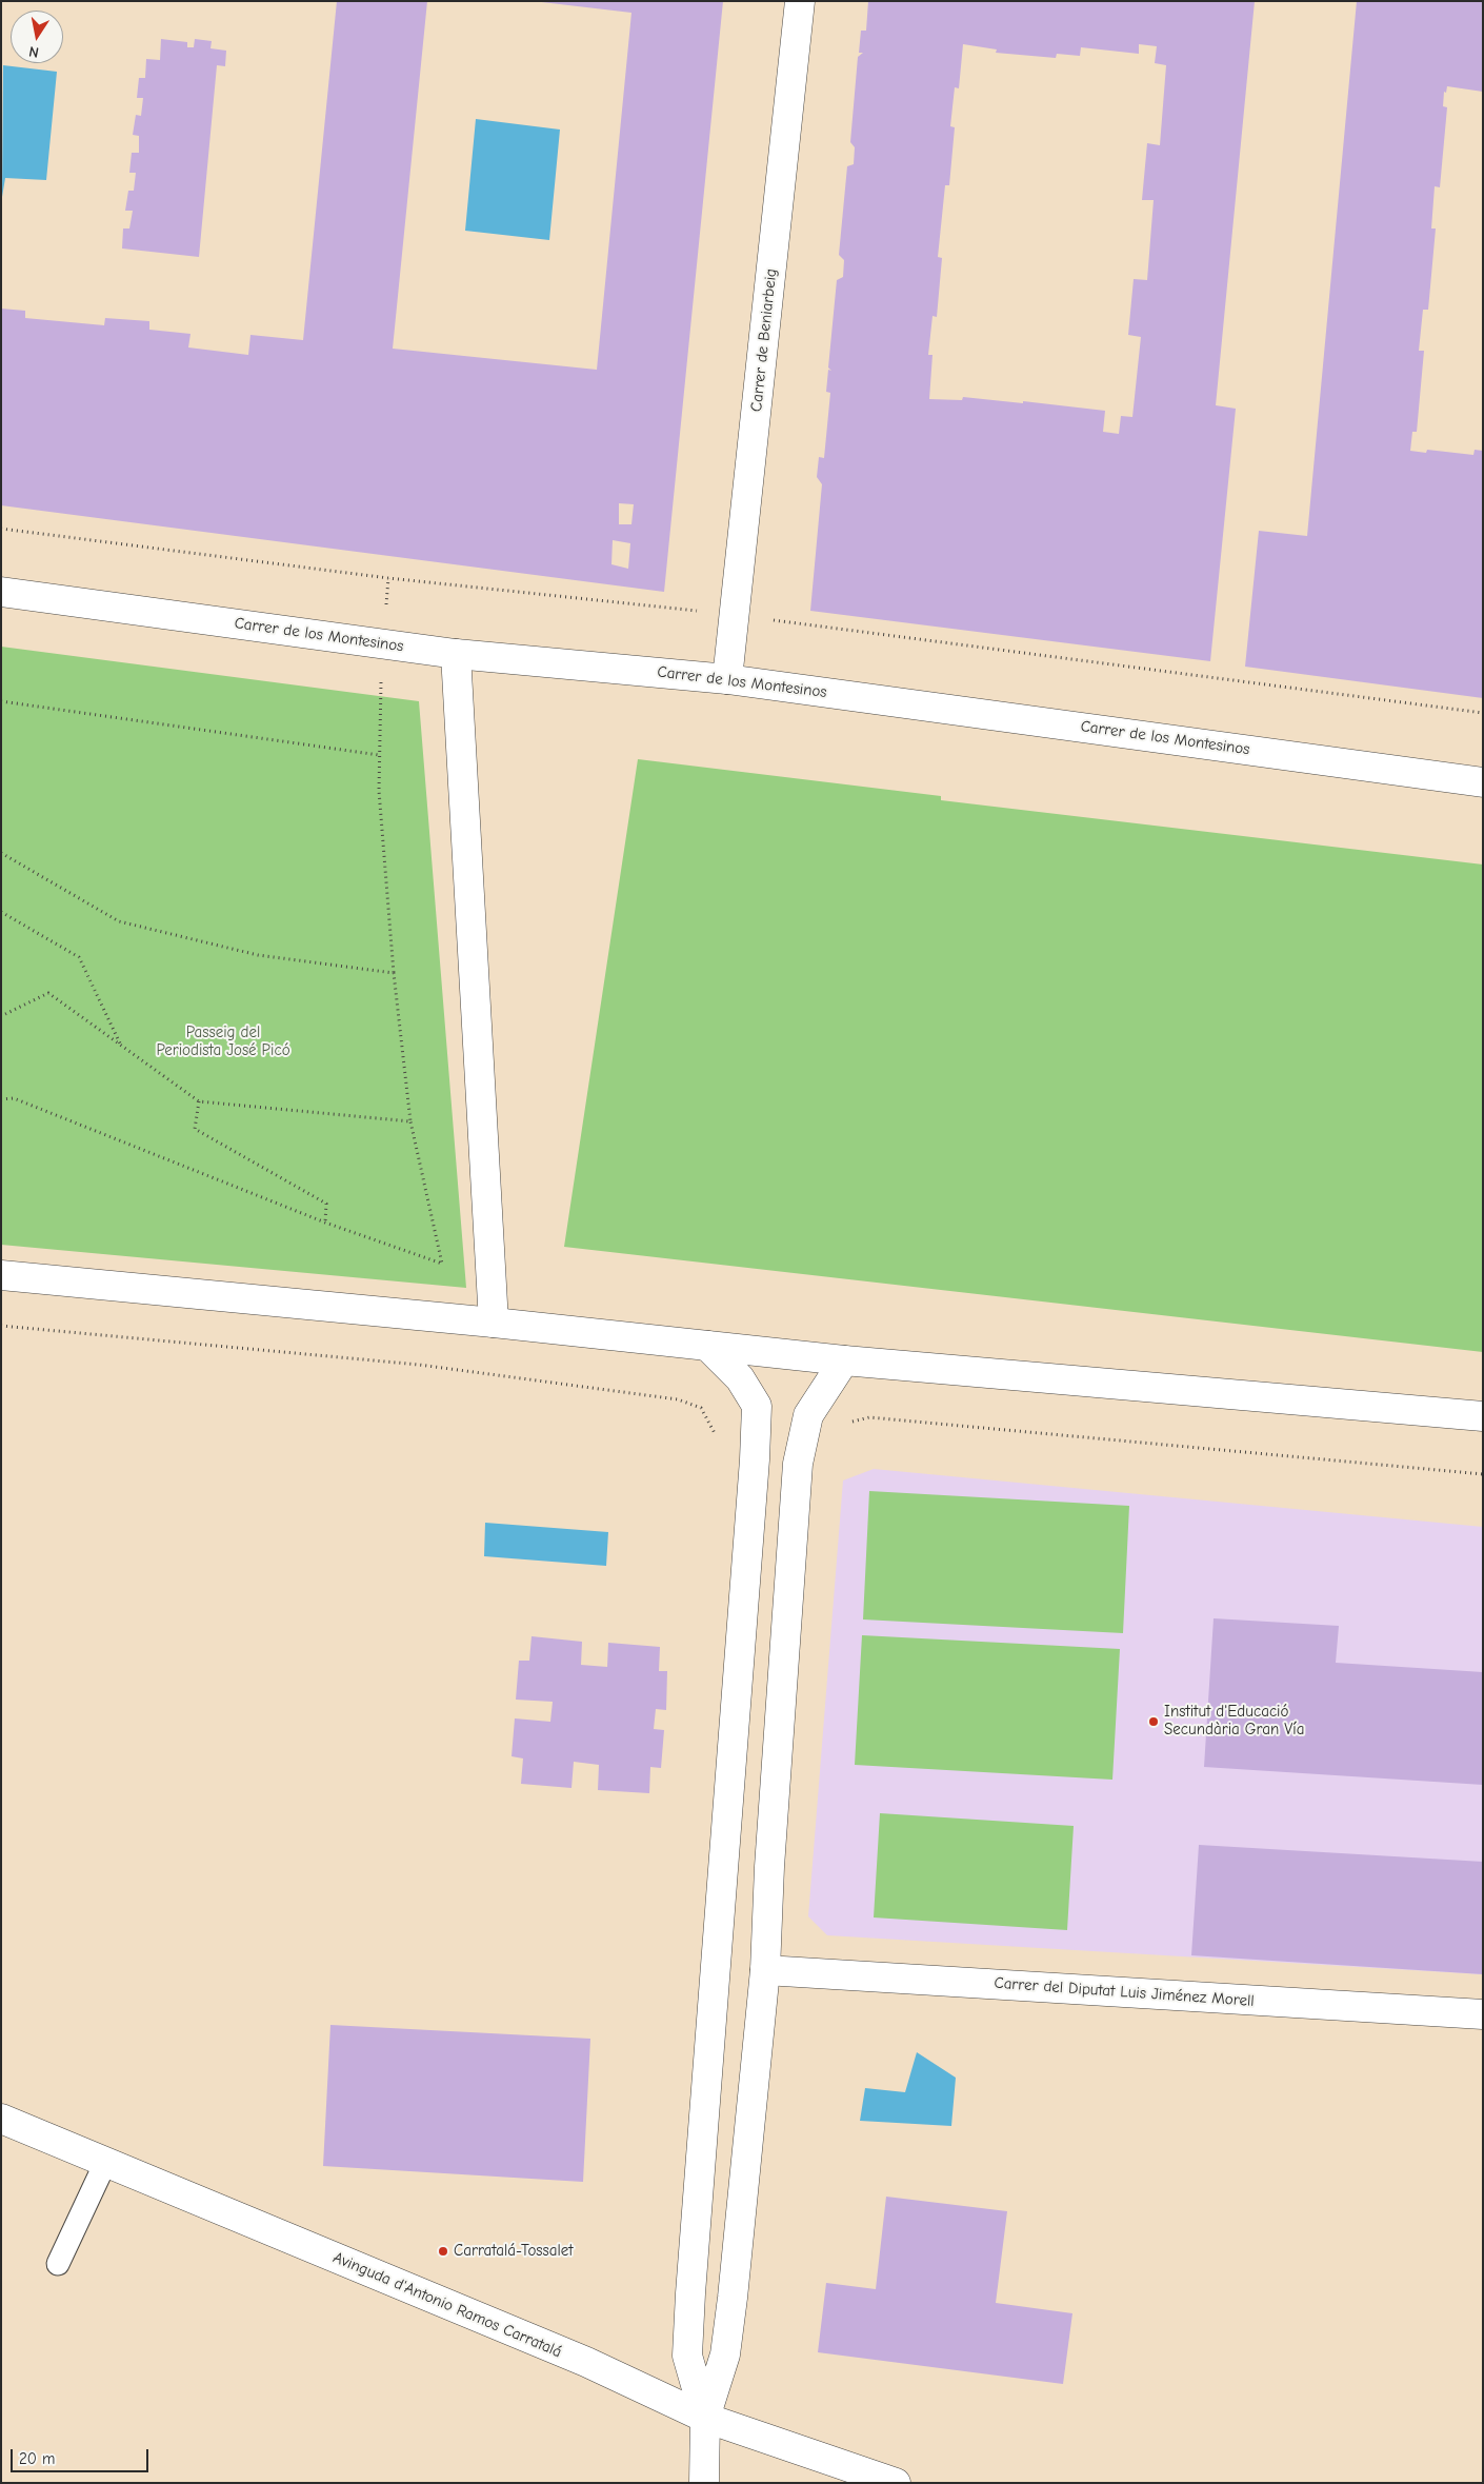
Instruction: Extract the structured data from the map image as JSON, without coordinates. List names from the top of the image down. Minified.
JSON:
{"streets":{"street":["Carrer de Beniarbeig","Carrer de los Montesinos","Carrer del Diputat Luis Jiménez Morell","Avinguda d'Antonio Ramos Carratalá"]},"crossings":[["Carrer de Beniarbeig","Carrer de los Montesinos"]],"parks":["Passeig del Periodista José Picó"],"places":["Institut d'Educació Secundària Gran Vía","Carratalá-Tossalet"],"scale_bar":"20 m","north":"bottom"}
